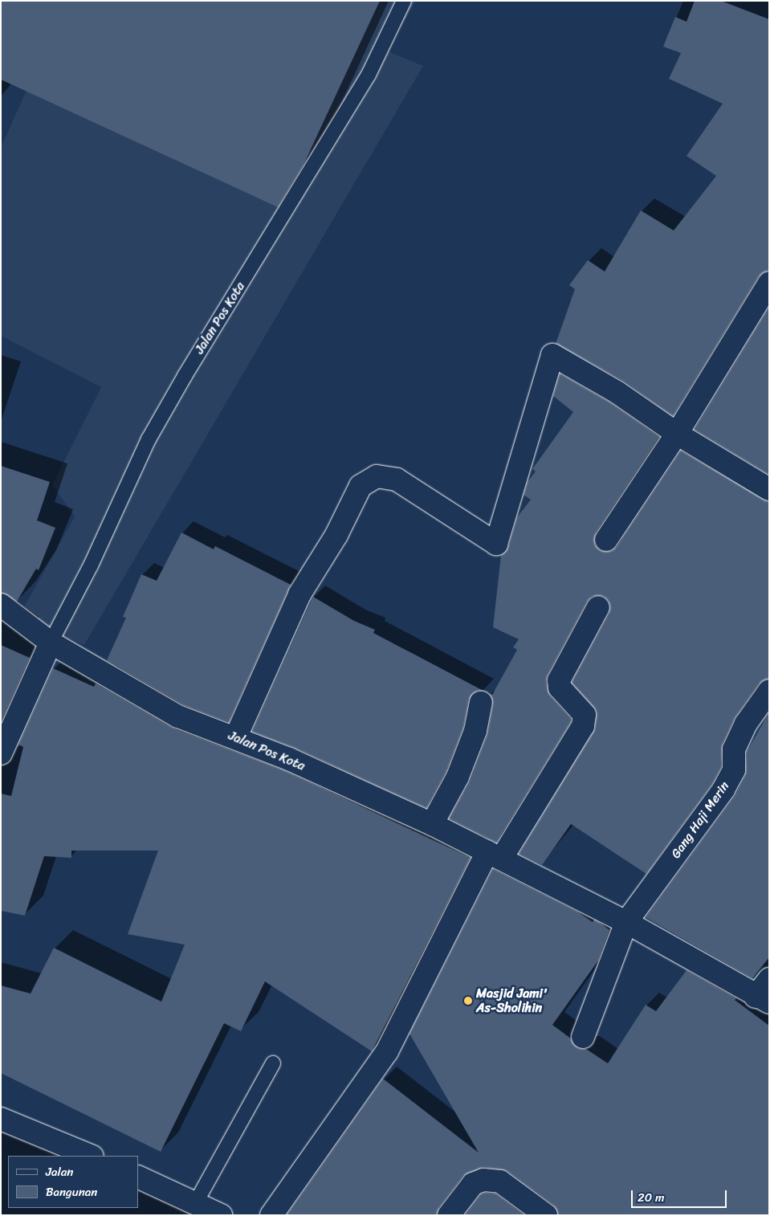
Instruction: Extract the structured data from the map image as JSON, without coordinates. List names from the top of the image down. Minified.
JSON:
{"streets":{"street":["Jalan Pos Kota","Gang Haji Merin"]},"crossings":[["Jalan Pos Kota","Gang Haji Merin"]],"places":["Masjid Jami' As-Sholihin"],"legend":["Jalan","Bangunan"],"scale_bar":"20 m"}
